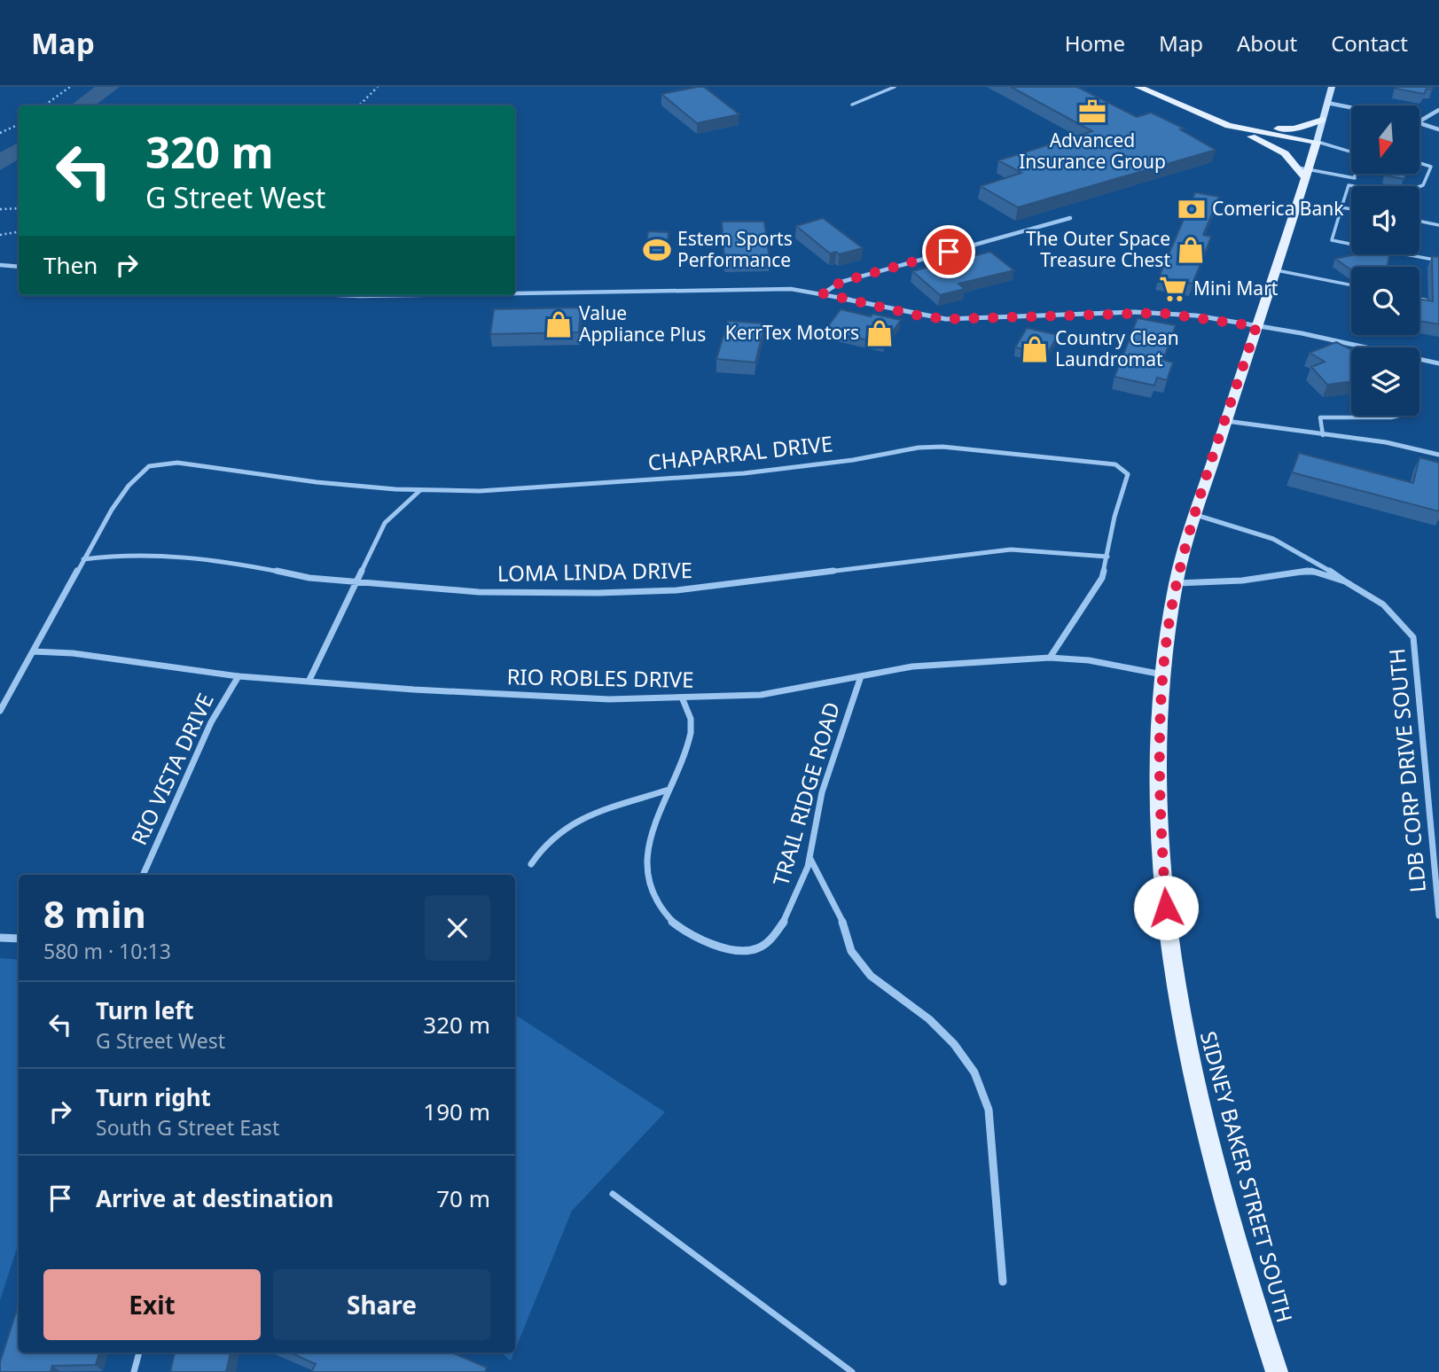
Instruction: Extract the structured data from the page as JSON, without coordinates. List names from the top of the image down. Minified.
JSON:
{"streets":{"main road":["SIDNEY BAKER STREET SOUTH"],"street":["CHAPARRAL DRIVE","LOMA LINDA DRIVE","RIO ROBLES DRIVE","RIO VISTA DRIVE","LDB CORP DRIVE SOUTH","TRAIL RIDGE ROAD"]},"crossings":[["CHAPARRAL DRIVE","LOMA LINDA DRIVE"],["CHAPARRAL DRIVE","RIO ROBLES DRIVE"],["RIO ROBLES DRIVE","RIO VISTA DRIVE"],["RIO ROBLES DRIVE","TRAIL RIDGE ROAD"],["RIO ROBLES DRIVE","SIDNEY BAKER STREET SOUTH"],["LDB CORP DRIVE SOUTH","SIDNEY BAKER STREET SOUTH"]],"places":{"office":["Advanced Insurance Group"],"bank":["Comerica Bank"],"sports":["Estem Sports Performance"],"shop":["The Outer Space Treasure Chest","Value Appliance Plus","KerrTex Motors","Country Clean Laundromat"],"supermarket":["Mini Mart"]},"north":"bottom","page":{"header":"Map","nav":["Home","Map","About","Contact"],"turn":["320 m","G Street West"],"then":"Then","heading":["8 min","580 m · 10:13"],"list":[{"name":"Turn left","note":"G Street West","value":"320 m"},{"name":"Turn right","note":"South G Street East","value":"190 m"},{"name":"Arrive at destination","value":"70 m"}],"buttons":["Exit","Share"]}}
